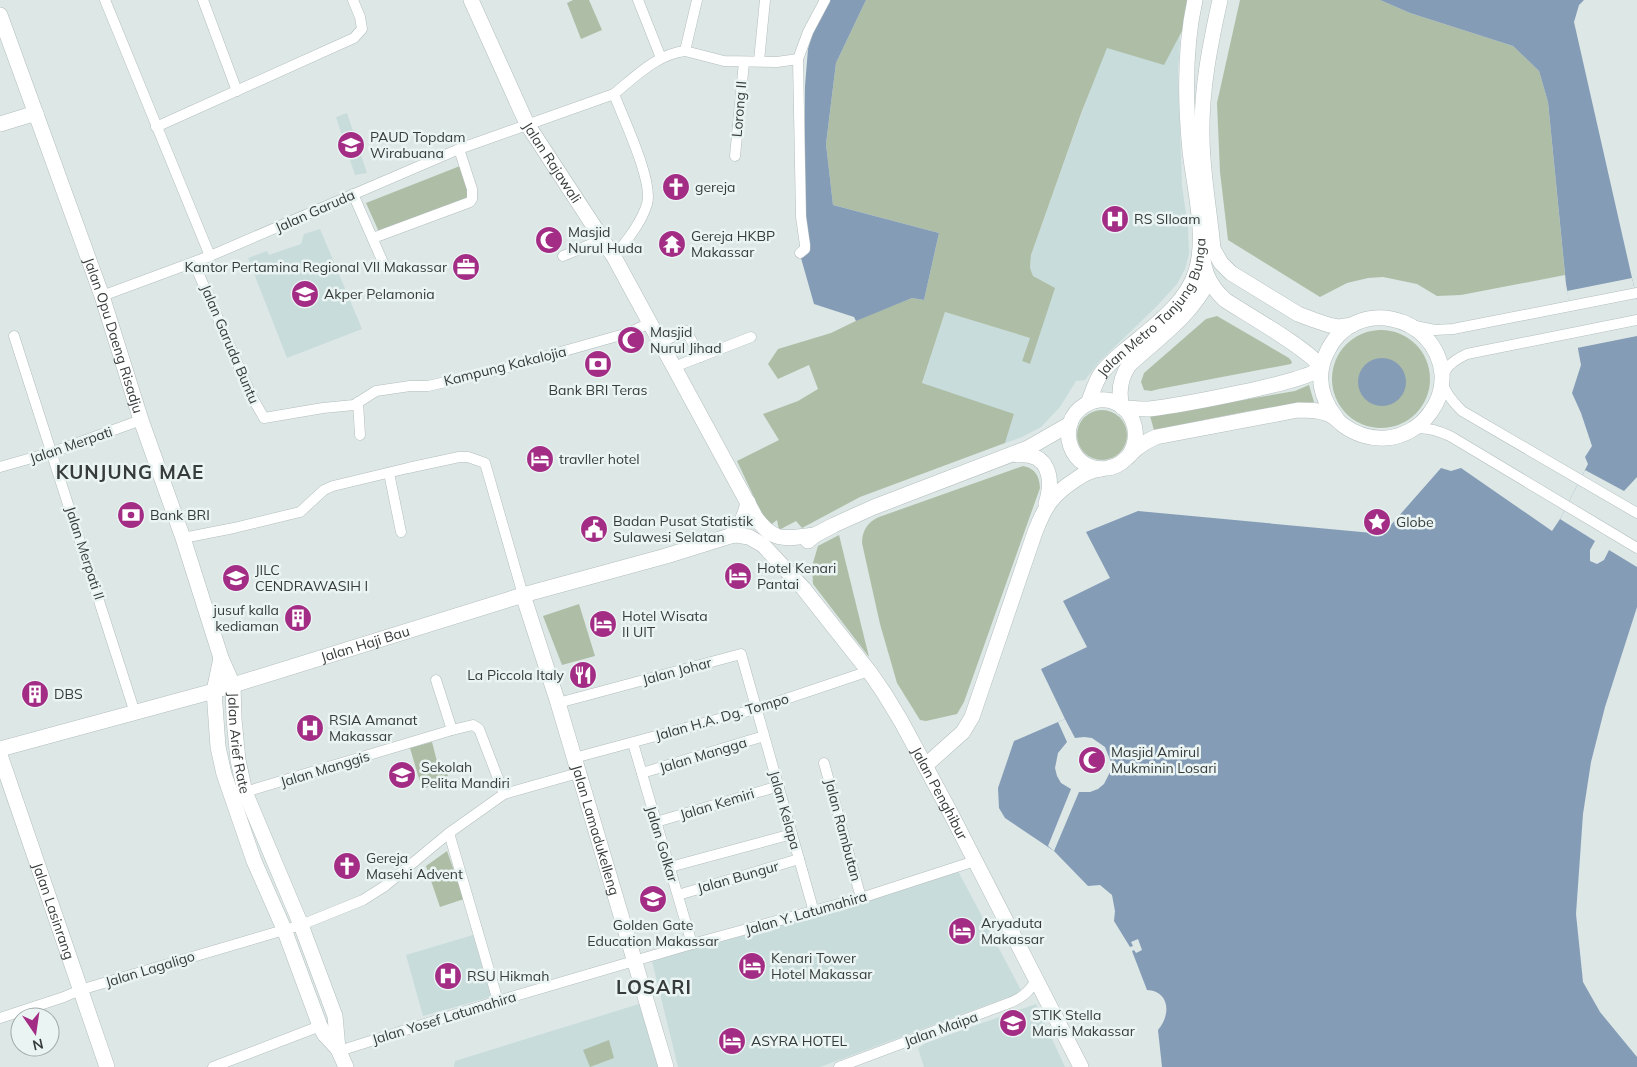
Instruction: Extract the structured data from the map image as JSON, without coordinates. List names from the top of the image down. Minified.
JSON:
{"streets":{"main road":["Jalan Rajawali","Jalan Metro Tanjung Bunga","Jalan Opu Daeng Risadju","Jalan Haji Bau","Jalan Arief Rate","Jalan Penghibur","Jalan Lamadukelleng","Jalan Lasinrang"],"street":["Lorong II","Jalan Garuda","Jalan Garuda Buntu","Kampung Kakalojia","Jalan Merpati","Jalan Merpati II","Jalan Johar","Jalan H.A. Dg. Tompo","Jalan Mangga","Jalan Manggis","Jalan Kemiri","Jalan Kelapa","Jalan Rambutan","Jalan Golkar","Jalan Bungur","Jalan Y. Latumahira","Jalan Lagaligo","Jalan Yosef Latumahira","Jalan Maipa"]},"crossings":[["Jalan Rajawali","Jalan Garuda"],["Jalan Rajawali","Kampung Kakalojia"],["Jalan Garuda","Jalan Opu Daeng Risadju"],["Jalan Garuda","Jalan Garuda Buntu"],["Jalan Opu Daeng Risadju","Jalan Merpati"],["Jalan Opu Daeng Risadju","Jalan Arief Rate"],["Jalan Garuda Buntu","Kampung Kakalojia"],["Jalan Merpati","Jalan Merpati II"],["Jalan Merpati II","Jalan Haji Bau"],["Jalan Haji Bau","Jalan Arief Rate"],["Jalan Haji Bau","Jalan Penghibur"],["Jalan Haji Bau","Jalan Lamadukelleng"],["Jalan Johar","Jalan H.A. Dg. Tompo"],["Jalan Johar","Jalan Kelapa"],["Jalan Johar","Jalan Lamadukelleng"],["Jalan H.A. Dg. Tompo","Jalan Manggis"],["Jalan H.A. Dg. Tompo","Jalan Penghibur"],["Jalan H.A. Dg. Tompo","Jalan Kelapa"],["Jalan H.A. Dg. Tompo","Jalan Lamadukelleng"],["Jalan H.A. Dg. Tompo","Jalan Golkar"],["Jalan H.A. Dg. Tompo","Jalan Lagaligo"],["Jalan Arief Rate","Jalan Manggis"],["Jalan Arief Rate","Jalan Lagaligo"],["Jalan Arief Rate","Jalan Yosef Latumahira"],["Jalan Mangga","Jalan Kelapa"],["Jalan Mangga","Jalan Golkar"],["Jalan Penghibur","Jalan Y. Latumahira"],["Jalan Penghibur","Jalan Maipa"],["Jalan Kemiri","Jalan Kelapa"],["Jalan Kemiri","Jalan Golkar"],["Jalan Kelapa","Jalan Bungur"],["Jalan Kelapa","Jalan Y. Latumahira"],["Jalan Rambutan","Jalan Y. Latumahira"],["Jalan Lamadukelleng","Jalan Y. Latumahira"],["Jalan Lamadukelleng","Jalan Yosef Latumahira"],["Jalan Golkar","Jalan Bungur"],["Jalan Golkar","Jalan Y. Latumahira"],["Jalan Lasinrang","Jalan Lagaligo"],["Jalan Y. Latumahira","Jalan Yosef Latumahira"]],"districts":["KUNJUNG MAE","LOSARI"],"places":{"school or university":["PAUD Topdam Wirabuana","Akper Pelamonia","JILC CENDRAWASIH I","Sekolah Pelita Mandiri","Golden Gate Education Makassar","STIK Stella Maris Makassar"],"church":["gereja","Gereja Masehi Advent"],"hospital":["RS SIloam","RSIA Amanat Makassar","RSU Hikmah"],"mosque":["Masjid Nurul Huda","Masjid Nurul Jihad","Masjid Amirul Mukminin Losari"],"temple":["Gereja HKBP Makassar"],"office":["Kantor Pertamina Regional VII Makassar"],"bank":["Bank BRI Teras","Bank BRI"],"hotel":["travller hotel","Hotel Kenari Pantai","Hotel Wisata II UIT","Aryaduta Makassar","Kenari Tower Hotel Makassar","ASYRA HOTEL"],"place":["Globe"],"public building":["Badan Pusat Statistik Sulawesi Selatan"],"building":["jusuf kalla kediaman","DBS"],"restaurant":["La Piccola Italy"]},"north":"bottom"}
